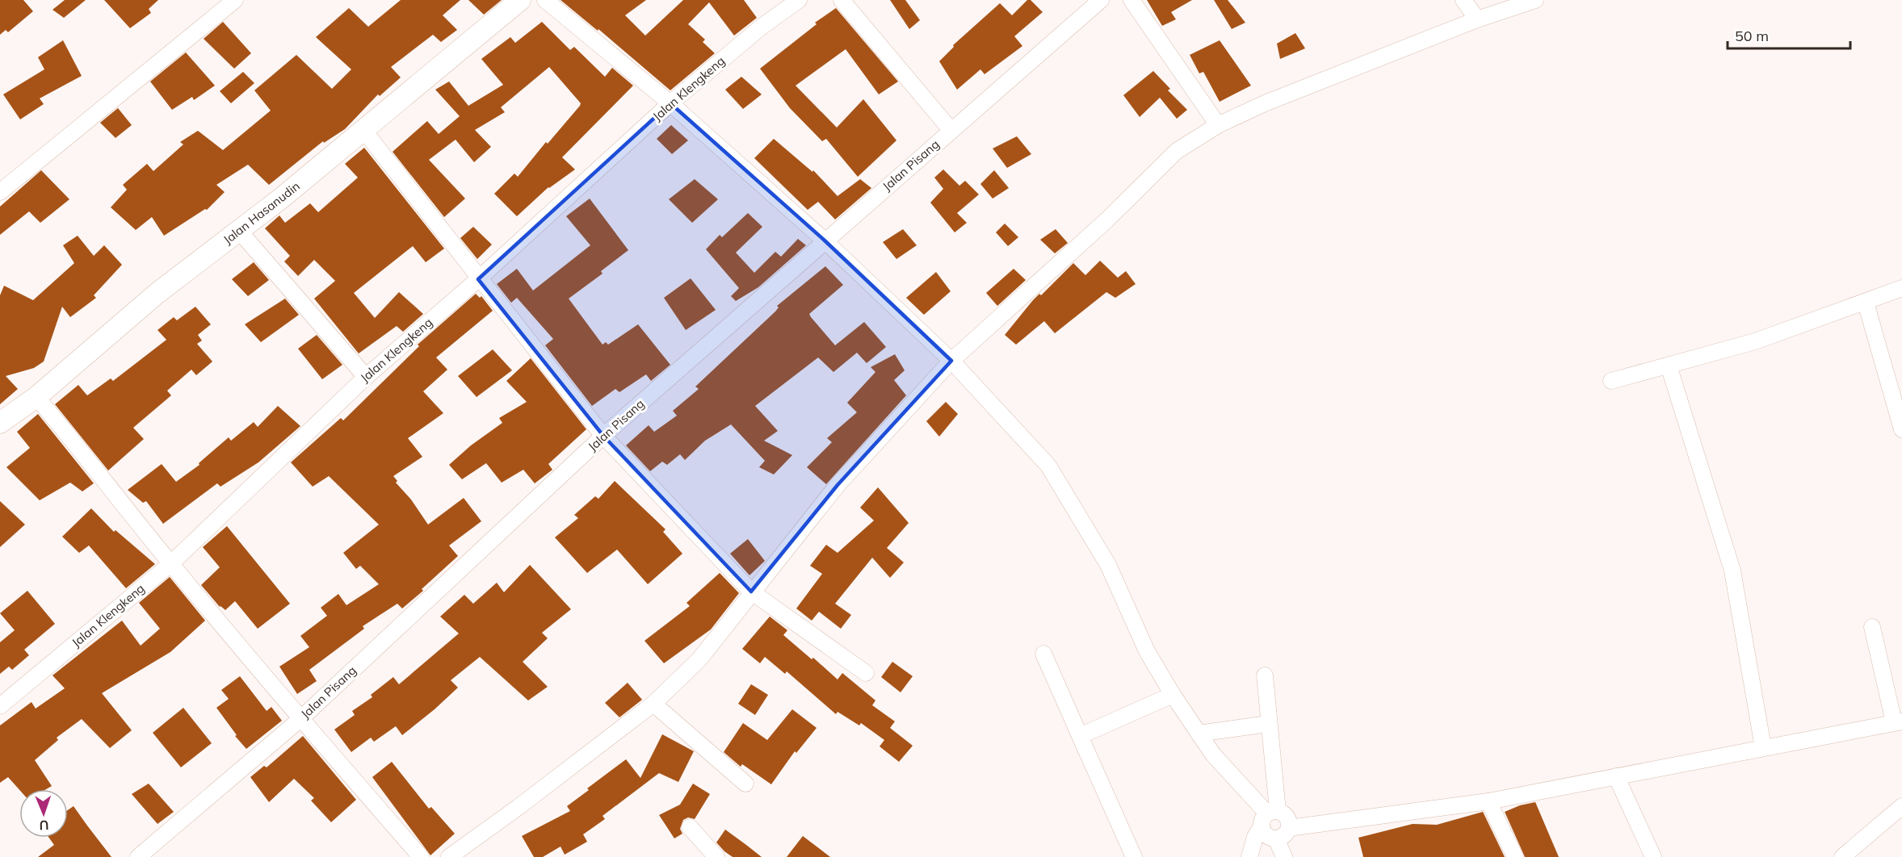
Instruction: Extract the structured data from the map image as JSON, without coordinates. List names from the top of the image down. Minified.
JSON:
{"streets":{"main road":["Jalan Hasanudin"],"street":["Jalan Klengkeng","Jalan Pisang"]},"scale_bar":"50 m","north":"bottom"}
